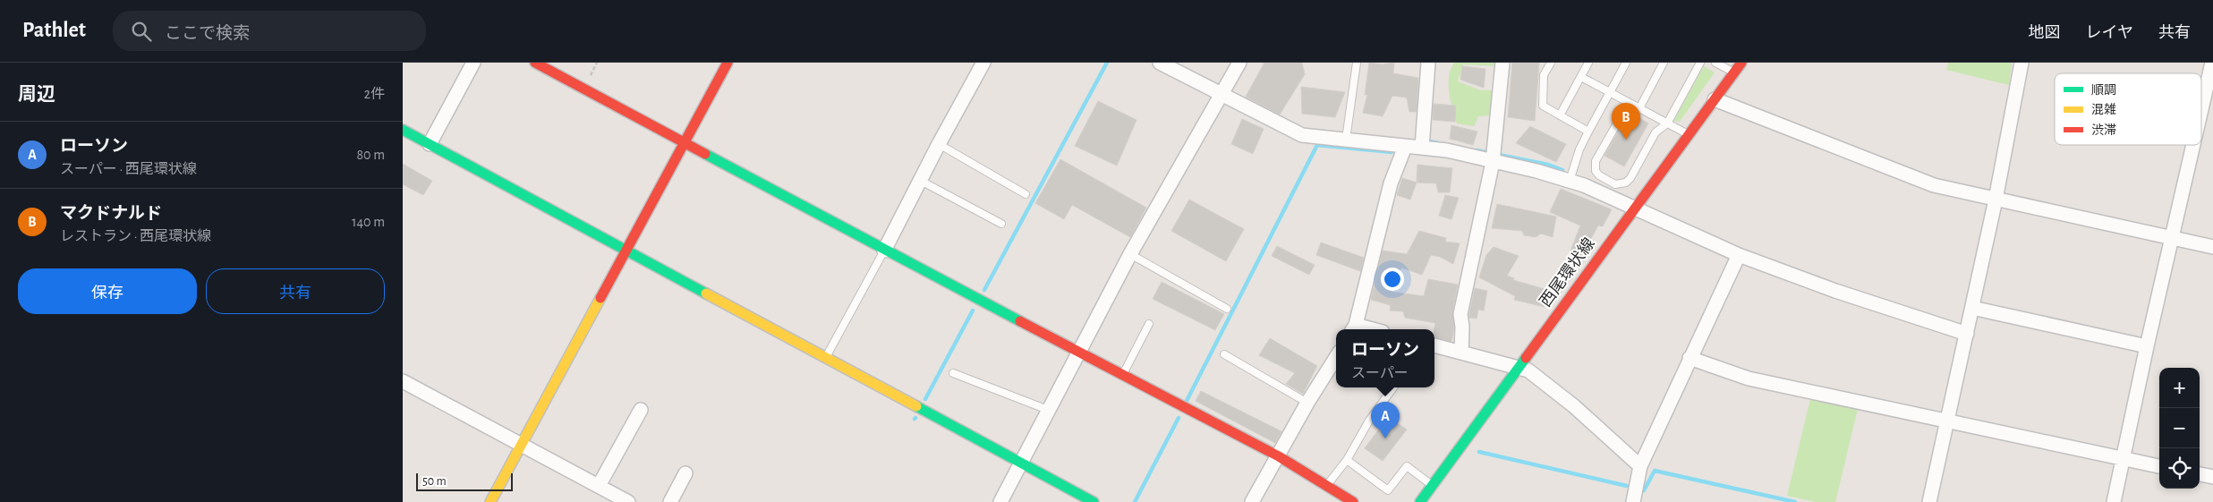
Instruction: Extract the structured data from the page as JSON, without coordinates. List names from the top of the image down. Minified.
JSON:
{"streets":{"street":["西尾環状線"]},"legend":["順調","混雑","渋滞"],"scale_bar":"50 m","page":{"header":"Pathlet","search":"ここで検索","nav":["地図","レイヤ","共有"],"heading":["周辺","2件"],"pins":["B","A"],"list":[{"mark":"A","name":"ローソン","note":"スーパー · 西尾環状線","value":"80 m"},{"mark":"B","name":"マクドナルド","note":"レストラン · 西尾環状線","value":"140 m"}],"buttons":["保存","共有"],"popup":["ローソン","スーパー"],"map_buttons":["+","−"],"scale":"50 m"}}
